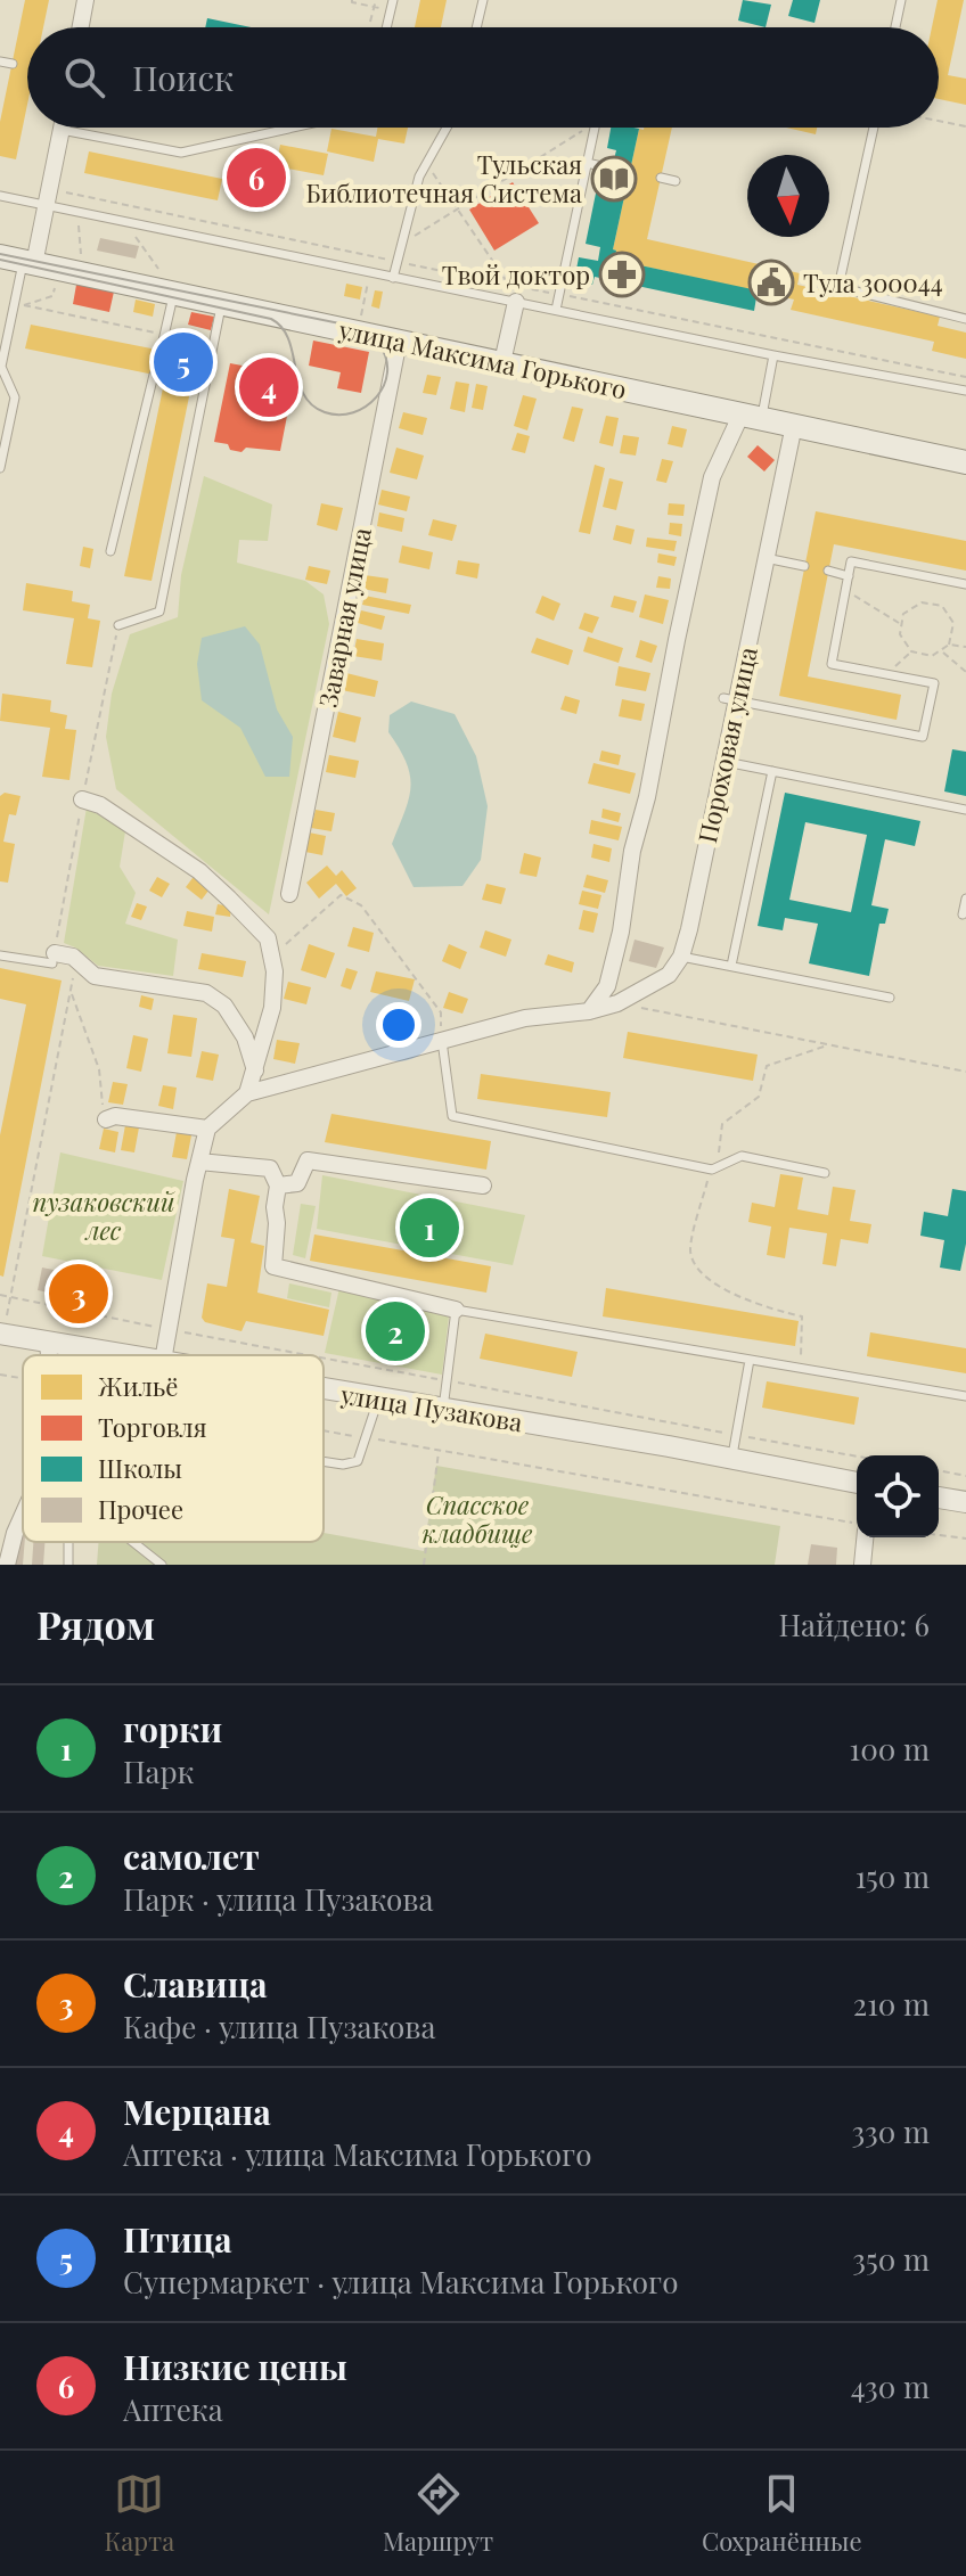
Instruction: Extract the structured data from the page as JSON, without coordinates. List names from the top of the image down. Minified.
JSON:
{"streets":{"main road":["улица Максима Горького"],"street":["Заварная улица","Пороховая улица","улица Пузакова"]},"crossings":[["улица Максима Горького","Заварная улица"],["улица Максима Горького","Пороховая улица"]],"parks":["пузаковский лес","Спасское кладбище"],"places":{"library":["Тульская Библиотечная Система"],"pharmacy":["Твой доктор"],"public building":["Тула 300044"]},"legend":["Жильё","Торговля","Школы","Прочее"],"north":"bottom","page":{"search":"Поиск","pins":["6","5","4","1","3","2"],"heading":["Рядом","Найдено: 6"],"list":[{"mark":"1","name":"горки","note":"Парк","value":"100 m"},{"mark":"2","name":"самолет","note":"Парк · улица Пузакова","value":"150 m"},{"mark":"3","name":"Славица","note":"Кафе · улица Пузакова","value":"210 m"},{"mark":"4","name":"Мерцана","note":"Аптека · улица Максима Горького","value":"330 m"},{"mark":"5","name":"Птица","note":"Супермаркет · улица Максима Горького","value":"350 m"},{"mark":"6","name":"Низкие цены","note":"Аптека","value":"430 m"}],"nav":["Карта","Маршрут","Сохранённые"]}}
